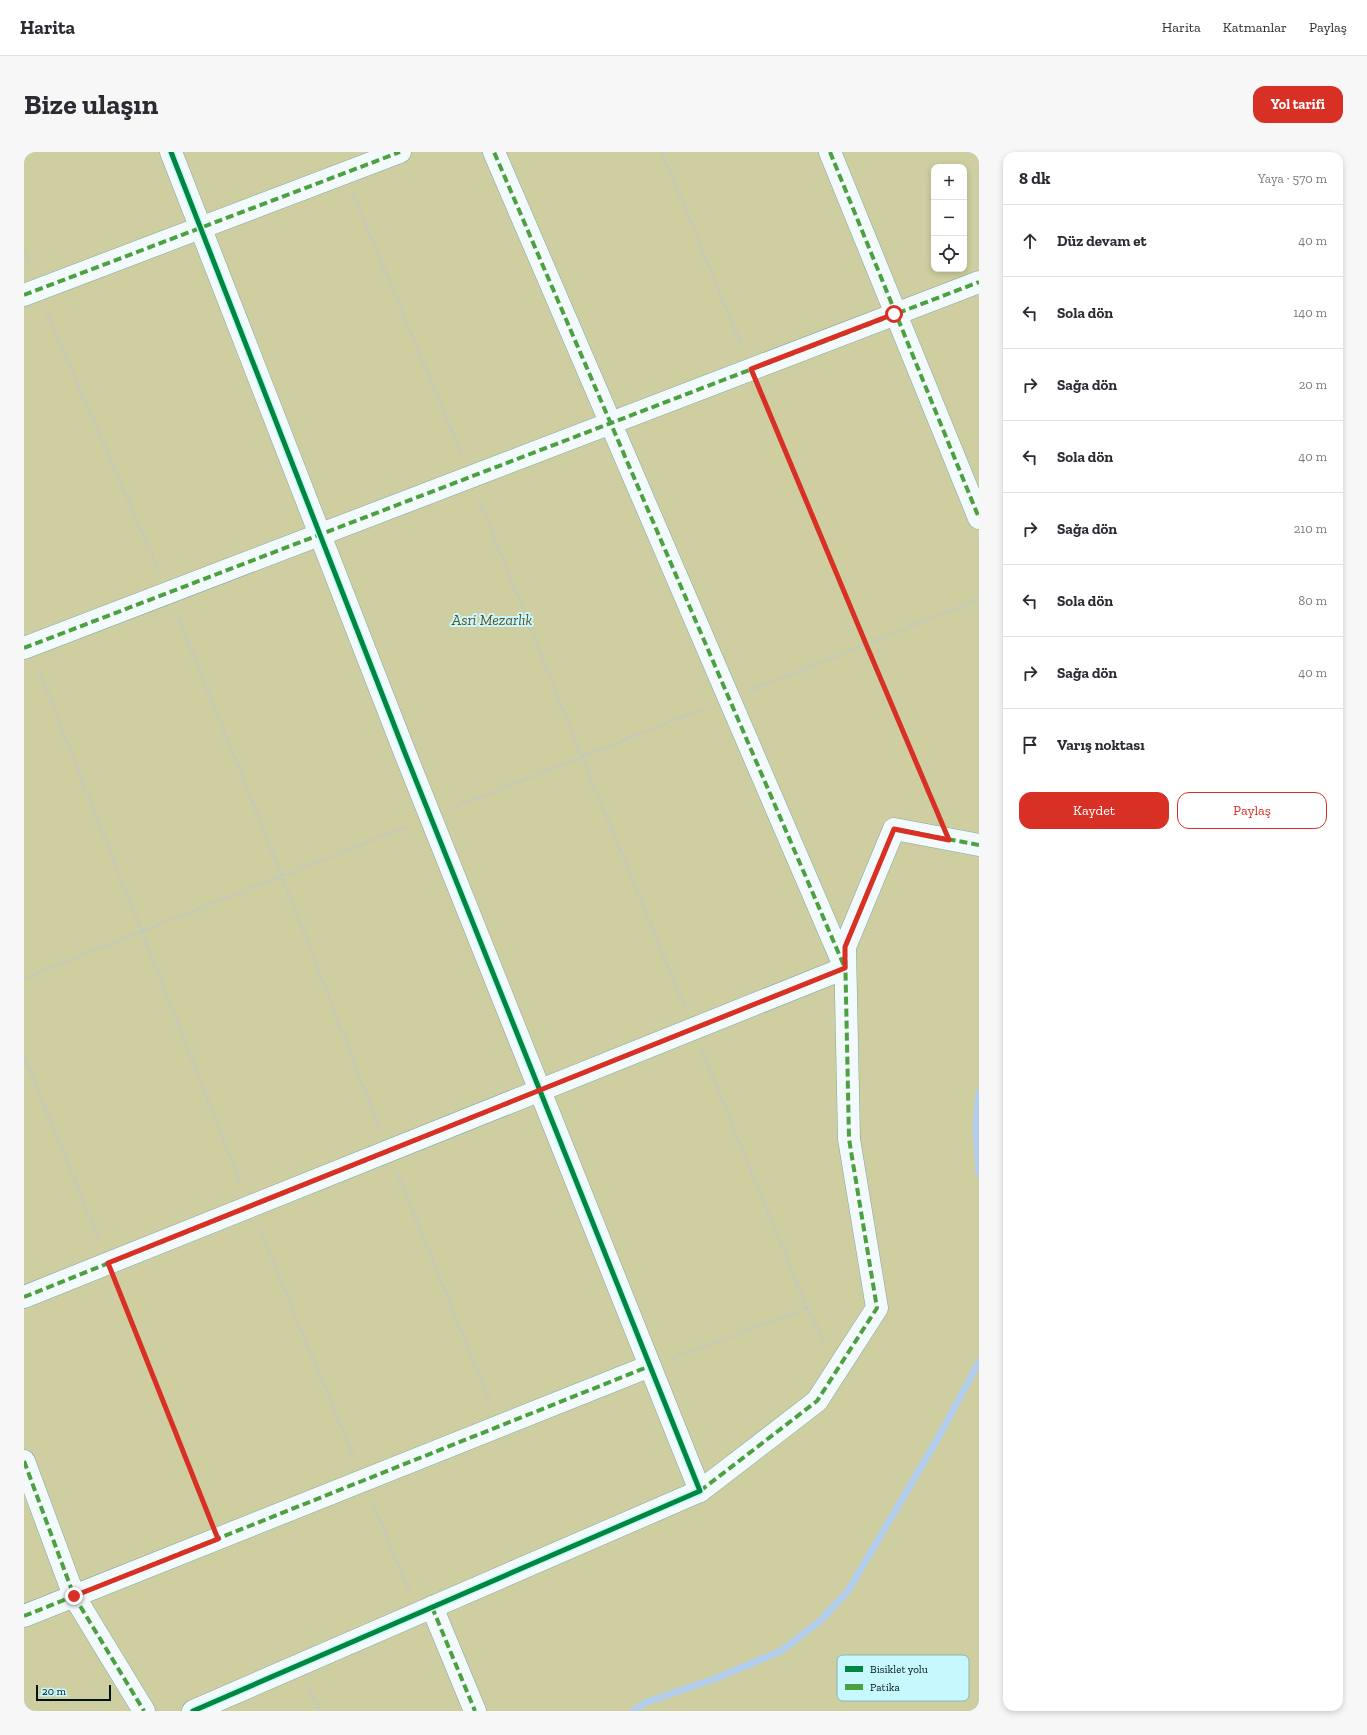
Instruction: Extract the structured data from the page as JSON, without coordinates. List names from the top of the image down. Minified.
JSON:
{"parks":["Asri Mezarlık"],"legend":["Bisiklet yolu","Patika"],"scale_bar":"20 m","page":{"header":"Harita","nav":["Harita","Katmanlar","Paylaş"],"buttons":["Yol tarifi",["Kaydet","Paylaş"]],"title":"Bize ulaşın","heading":["8 dk","Yaya · 570 m"],"map_buttons":["+","−"],"list":[["Düz devam et","40 m"],["Sola dön","140 m"],["Sağa dön","20 m"],["Sola dön","40 m"],["Sağa dön","210 m"],["Sola dön","80 m"],["Sağa dön","40 m"],"Varış noktası"],"scale":"20 m"}}
